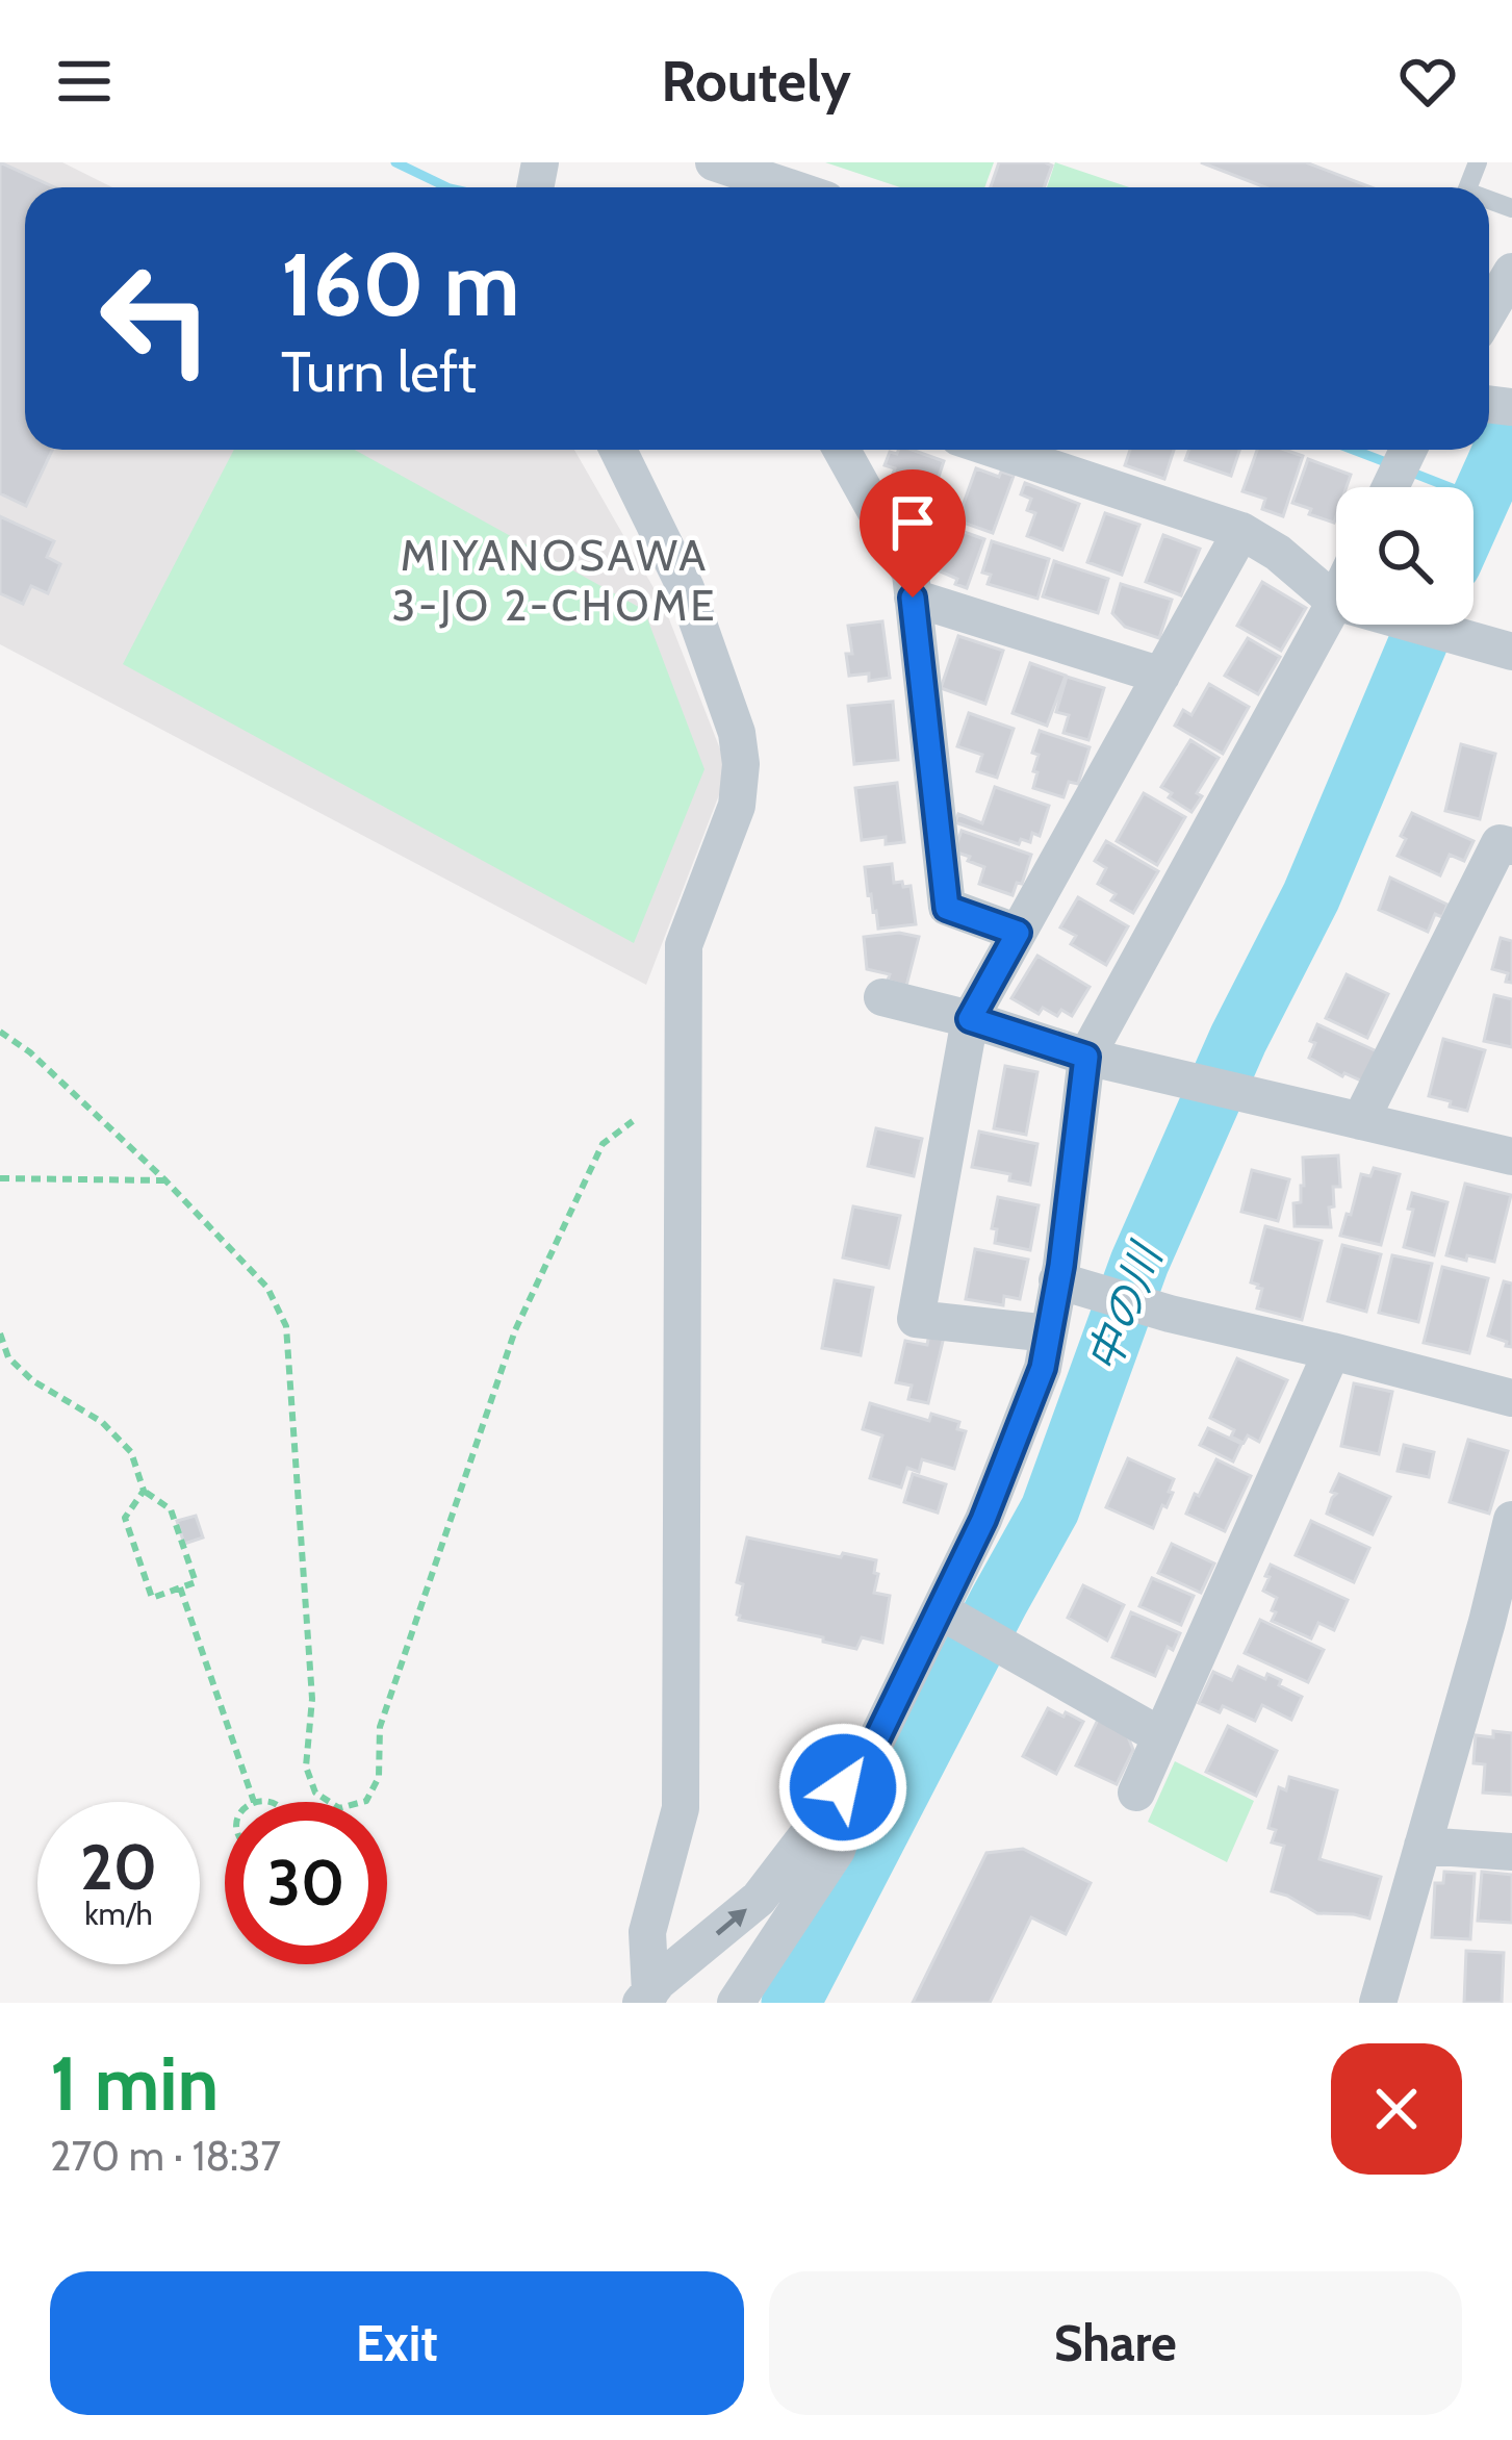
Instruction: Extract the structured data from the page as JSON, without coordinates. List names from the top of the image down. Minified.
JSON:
{"districts":["MIYANOSAWA 3-JO 2-CHOME"],"water":["中の川"],"page":{"header":"Routely","turn":["160 m","Turn left"],"speed":"20 km/h","limit":"30","heading":["1 min","270 m · 18:37"],"buttons":["Exit","Share"]}}
